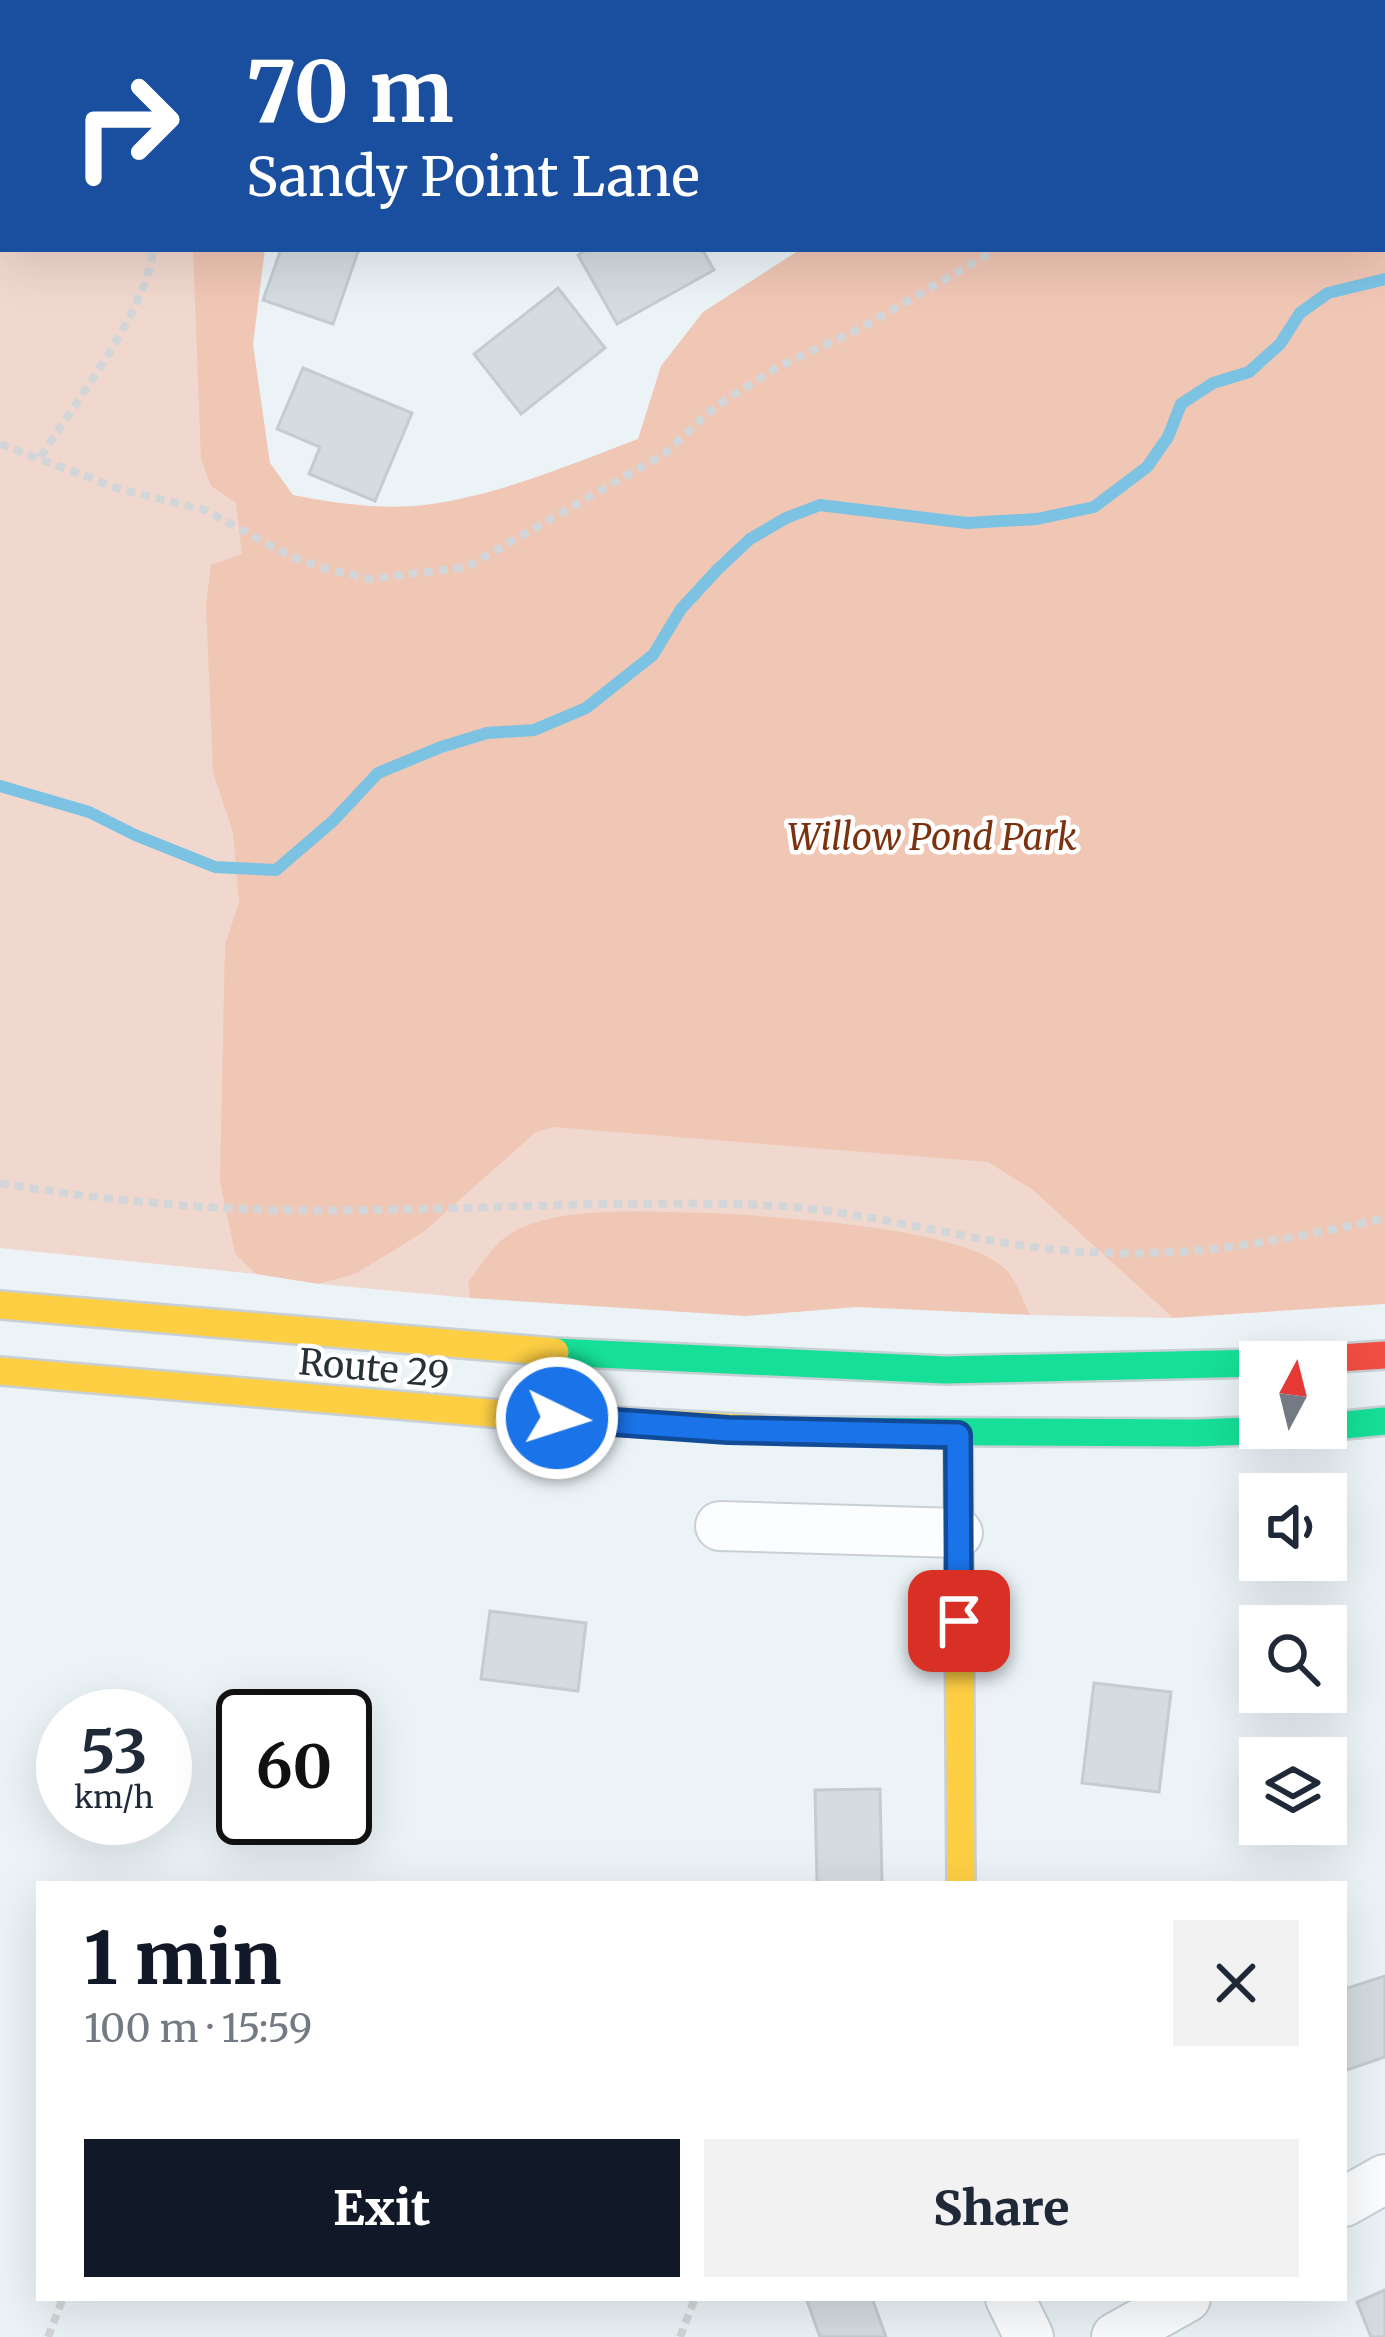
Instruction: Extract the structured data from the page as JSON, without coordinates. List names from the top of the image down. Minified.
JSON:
{"streets":{"main road":["Route 29"]},"parks":["Willow Pond Park"],"north":"top","page":{"turn":["70 m","Sandy Point Lane"],"speed":"53 km/h","limit":"60","heading":["1 min","100 m · 15:59"],"buttons":["Exit","Share"]}}
